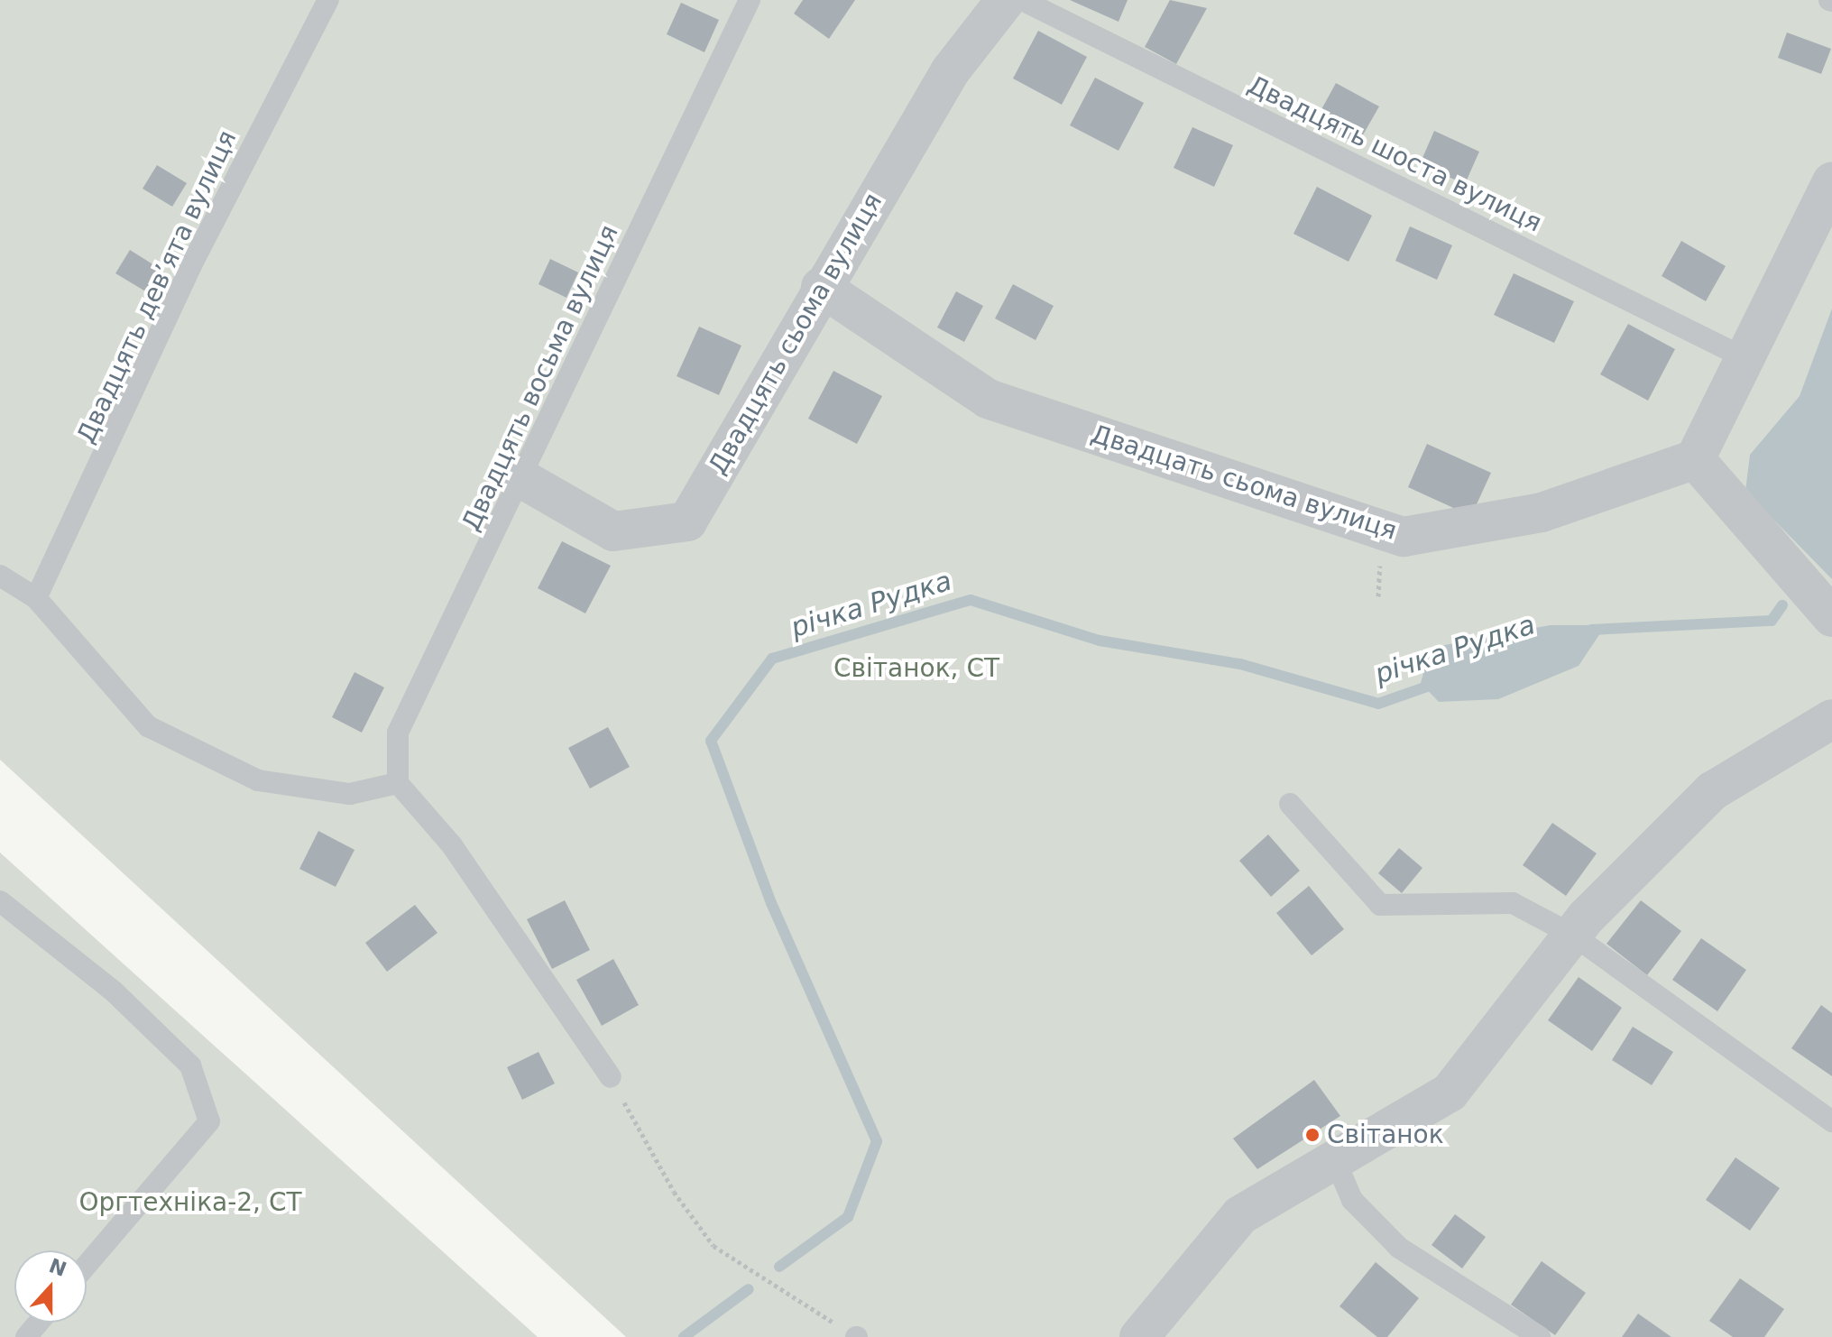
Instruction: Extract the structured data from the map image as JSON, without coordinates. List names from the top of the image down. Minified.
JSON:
{"streets":{"street":["Двадцять сьома вулиця","Двадцать сьома вулиця"],"lane":["Двадцять шоста вулиця","Двадцять дев’ята вулиця","Двадцять восьма вулиця"]},"crossings":[["Двадцять сьома вулиця","Двадцять восьма вулиця"],["Двадцять сьома вулиця","Двадцать сьома вулиця"]],"water":["річка Рудка"],"parks":["Світанок, СТ","Оргтехніка-2, СТ"],"places":["Світанок"],"north":"top"}
